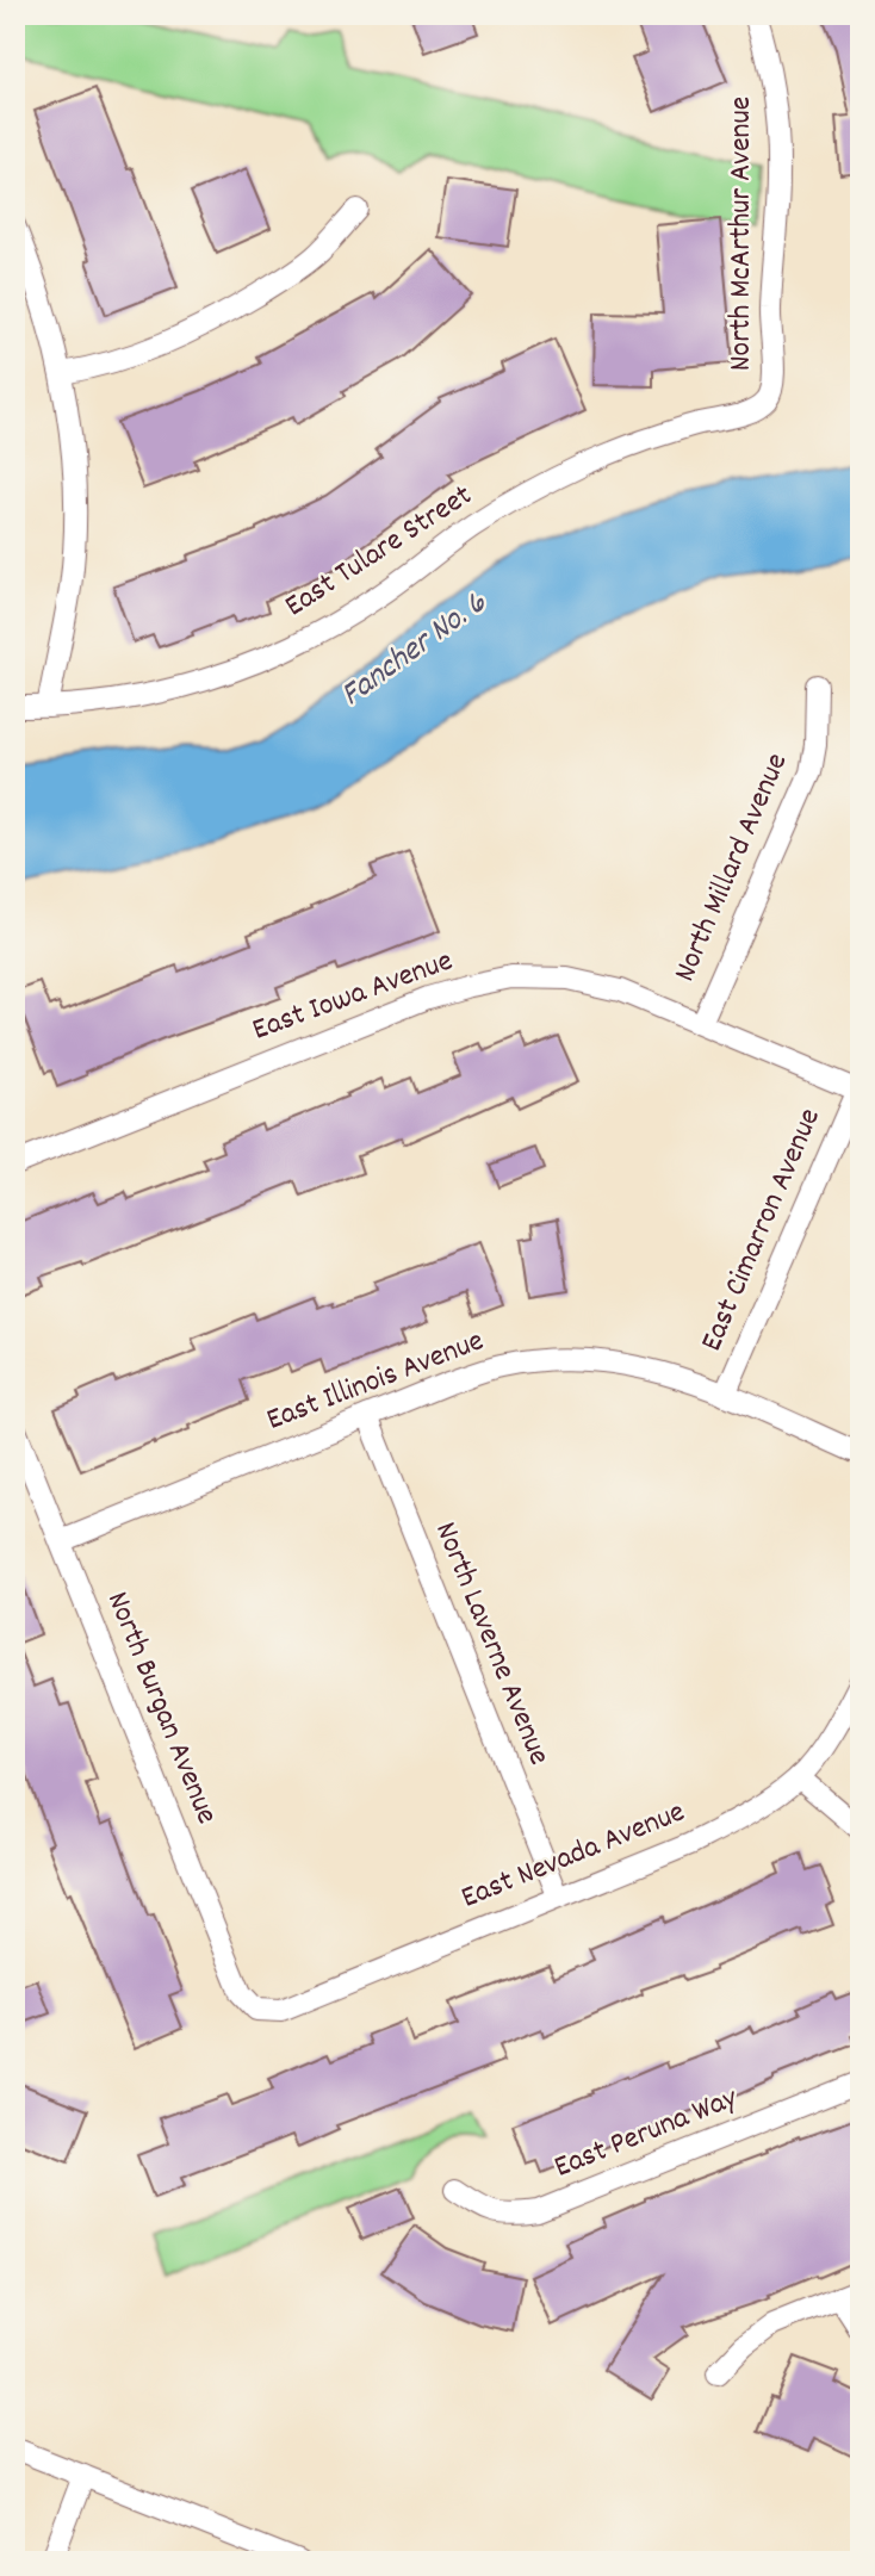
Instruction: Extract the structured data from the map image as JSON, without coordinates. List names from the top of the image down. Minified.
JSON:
{"streets":{"street":["North McArthur Avenue","East Tulare Street","North Millard Avenue","East Iowa Avenue","East Cimarron Avenue","East Illinois Avenue","North Laverne Avenue","North Burgan Avenue","East Nevada Avenue","East Peruna Way"]},"crossings":[["North McArthur Avenue","East Tulare Street"],["North Millard Avenue","East Iowa Avenue"],["East Iowa Avenue","East Cimarron Avenue"],["East Cimarron Avenue","East Illinois Avenue"],["East Illinois Avenue","North Laverne Avenue"],["East Illinois Avenue","North Burgan Avenue"],["North Laverne Avenue","East Nevada Avenue"],["North Burgan Avenue","East Nevada Avenue"]],"water":["Fancher No. 6"]}
